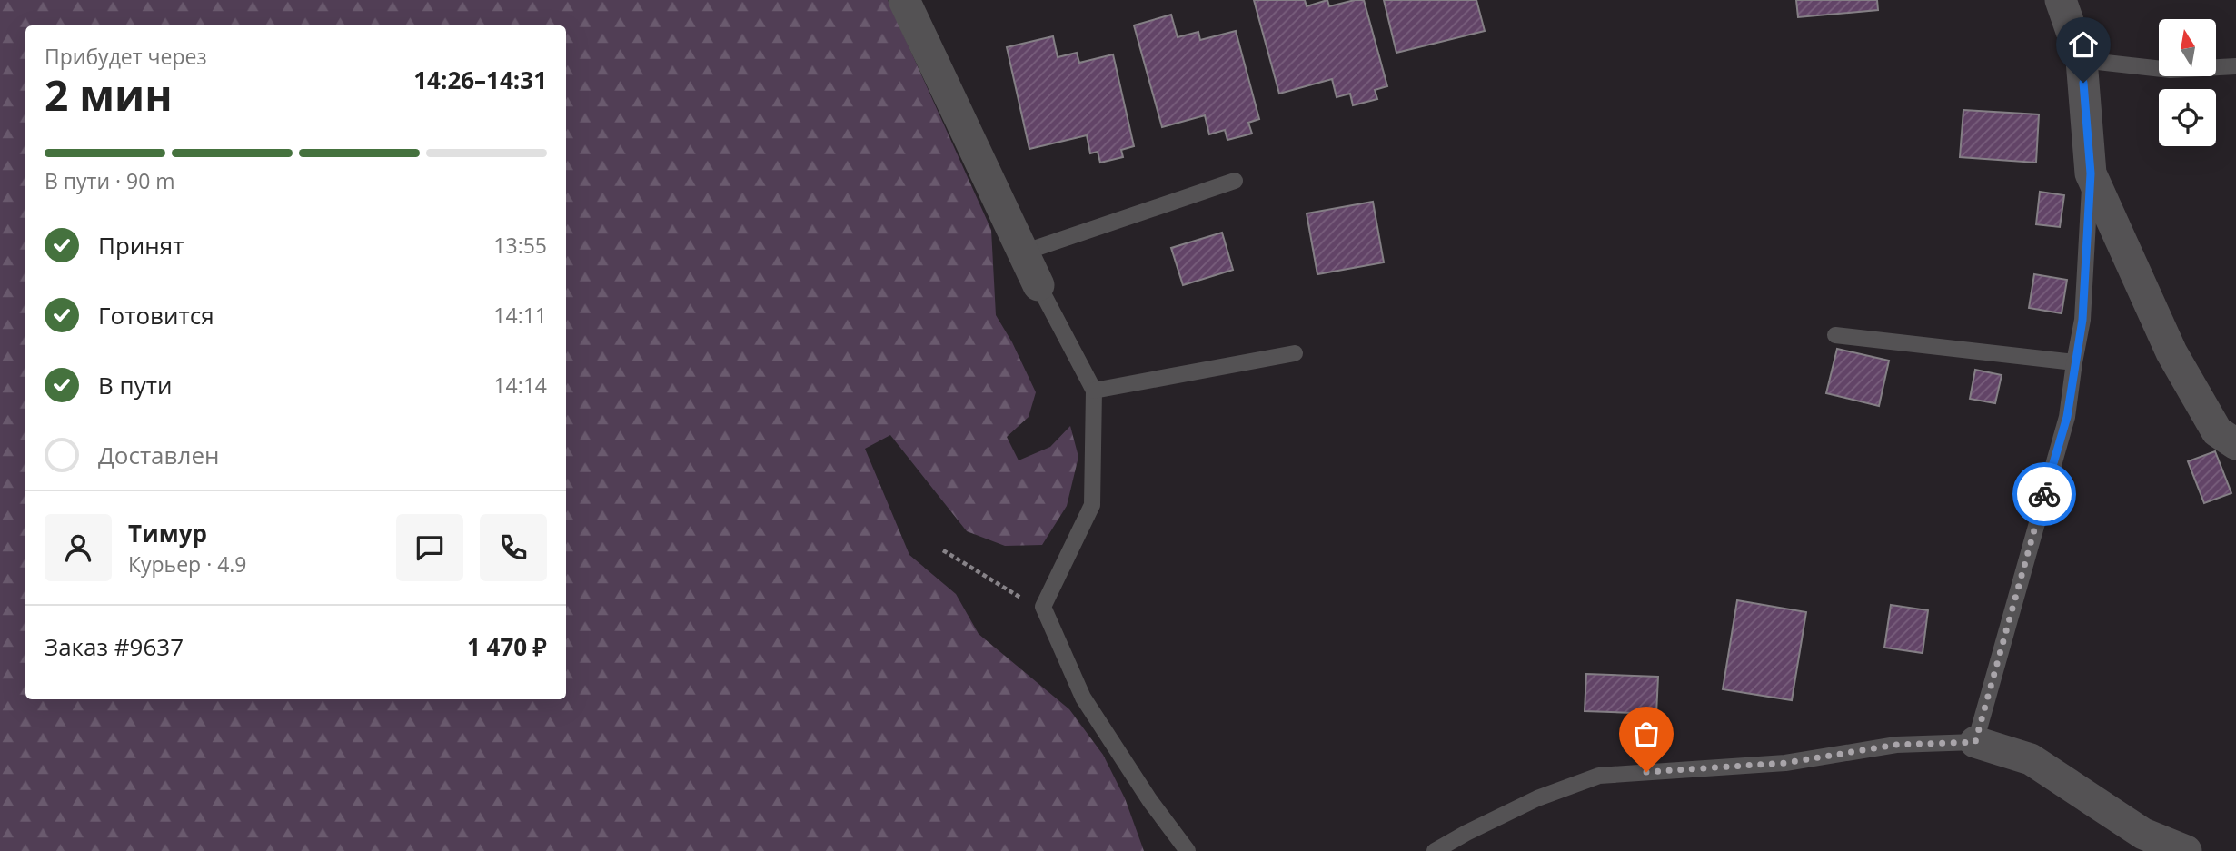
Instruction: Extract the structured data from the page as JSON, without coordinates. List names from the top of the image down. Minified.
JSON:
{"north":"top","page":{"heading":["2 мин","Прибудет через","14:26–14:31"],"panel":["Тимур","Курьер · 4.9","Заказ #9637","1 470 ₽"],"bar":"В пути · 90 m","list":[["Принят","13:55"],["Готовится","14:11"],["В пути","14:14"],"Доставлен"]}}
